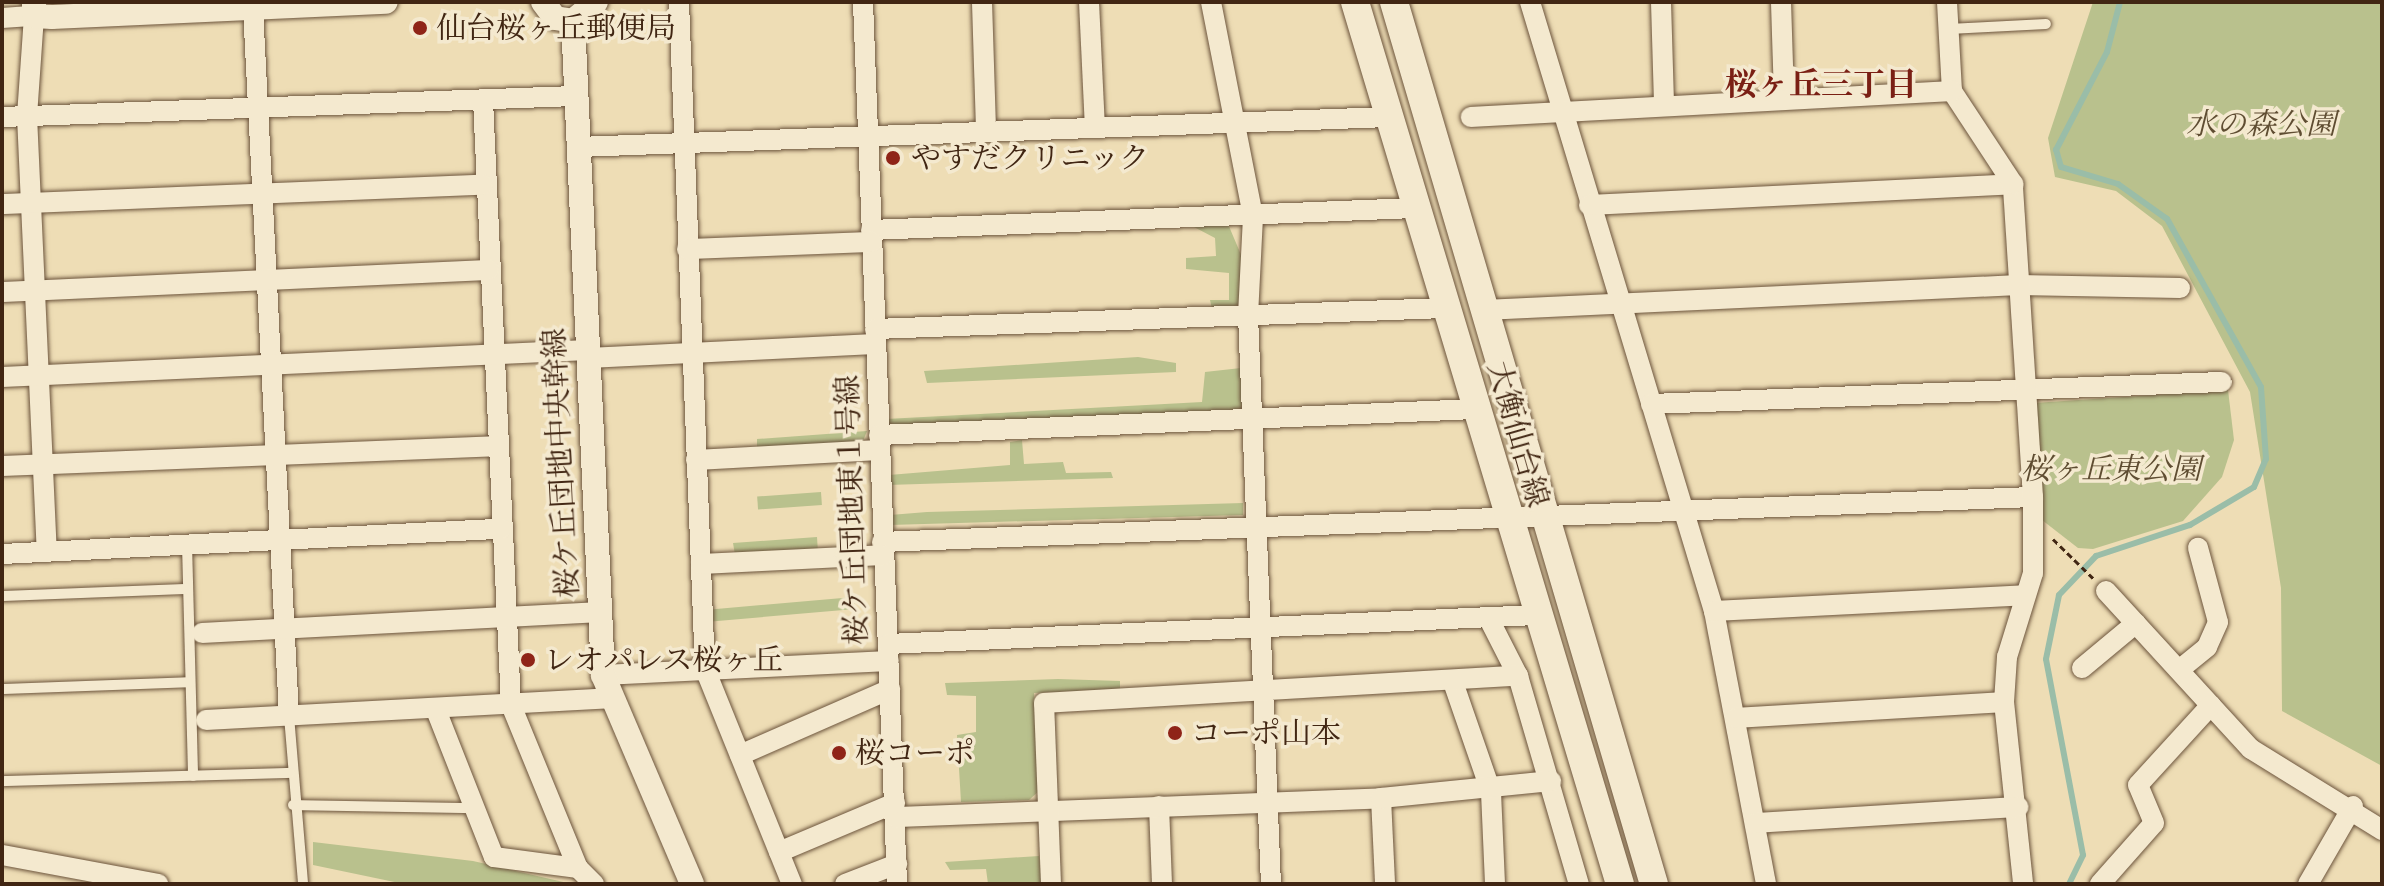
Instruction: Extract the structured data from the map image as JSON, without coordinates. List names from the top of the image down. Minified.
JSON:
{"streets":{"main road":["大衡仙台線"],"street":["桜ケ丘団地中央幹線","桜ケ丘団地東１号線"]},"districts":["桜ヶ丘三丁目"],"parks":["水の森公園","桜ヶ丘東公園"],"places":["仙台桜ヶ丘郵便局","やすだクリニック","レオパレス桜ヶ丘","コーポ山本","桜コーポ"]}
